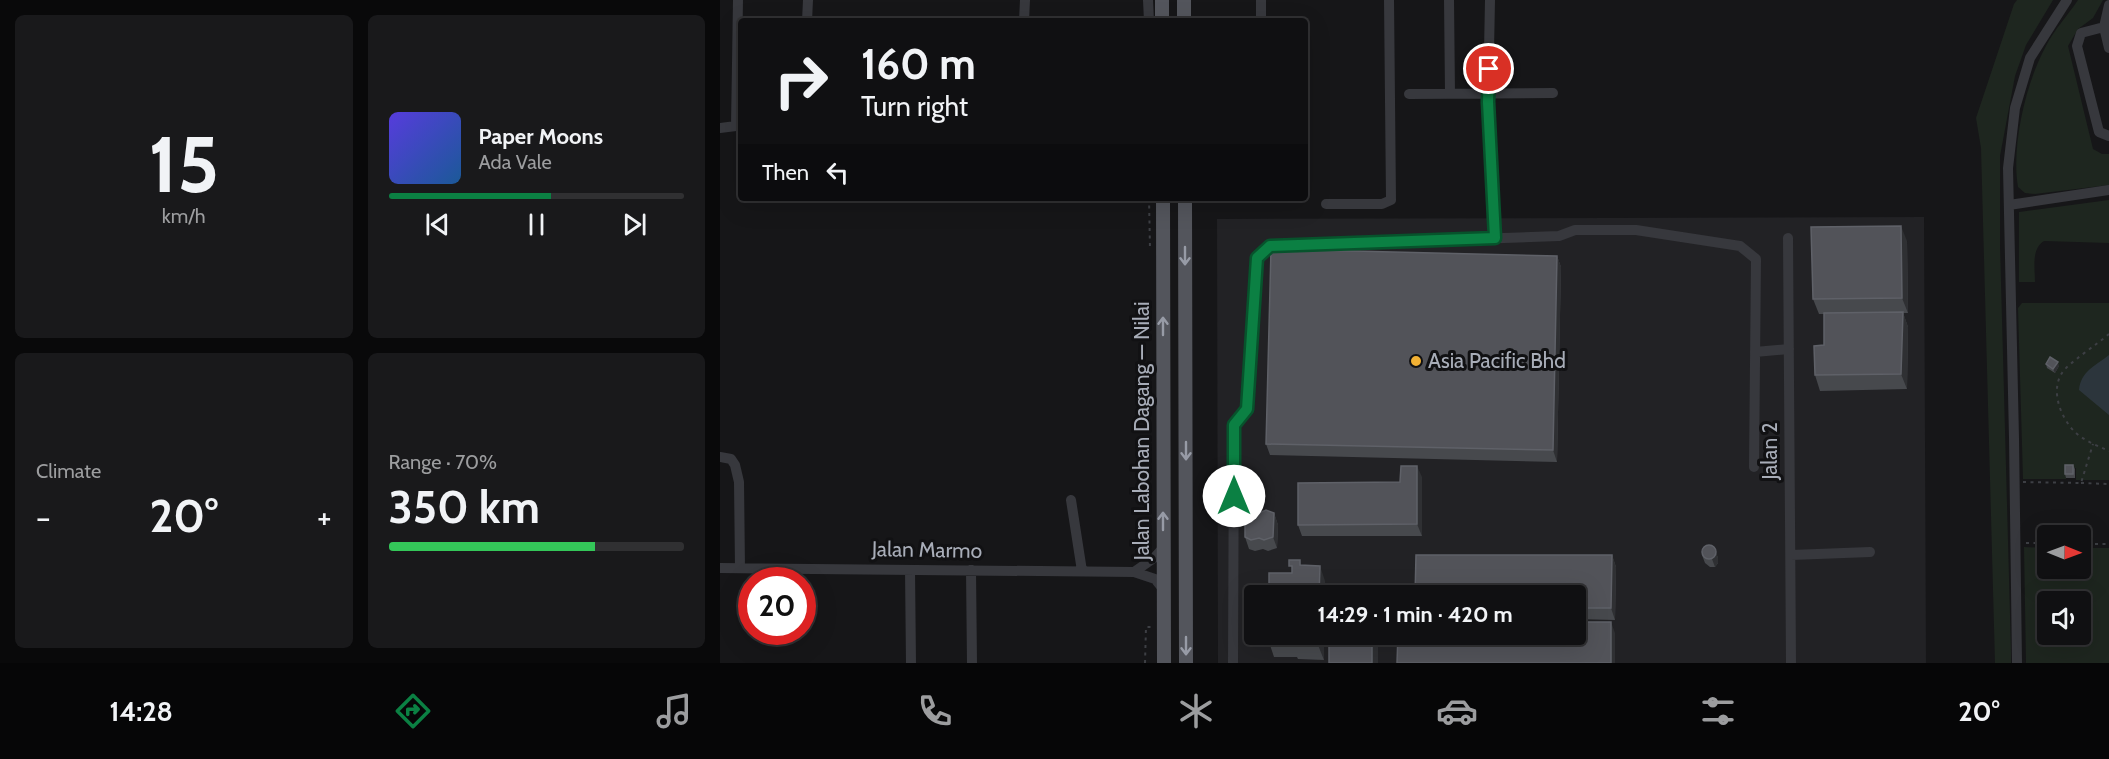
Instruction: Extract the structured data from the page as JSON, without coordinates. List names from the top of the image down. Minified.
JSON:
{"streets":{"main road":["Jalan Labohan Dagang ‒ Nilai"],"street":["Jalan 2","Jalan Marmo"]},"places":["Asia Pacific Bhd"],"north":"right","page":{"tile":[["15","km/h"],"Climate",["Range · 70%","350 km"]],"turn":["160 m","Turn right"],"song":["Paper Moons","Ada Vale"],"then":"Then","heat":["−","20°","+"],"limit":"20","trip":"14:29 · 1 min · 420 m","tabs":["14:28","20°"]}}
